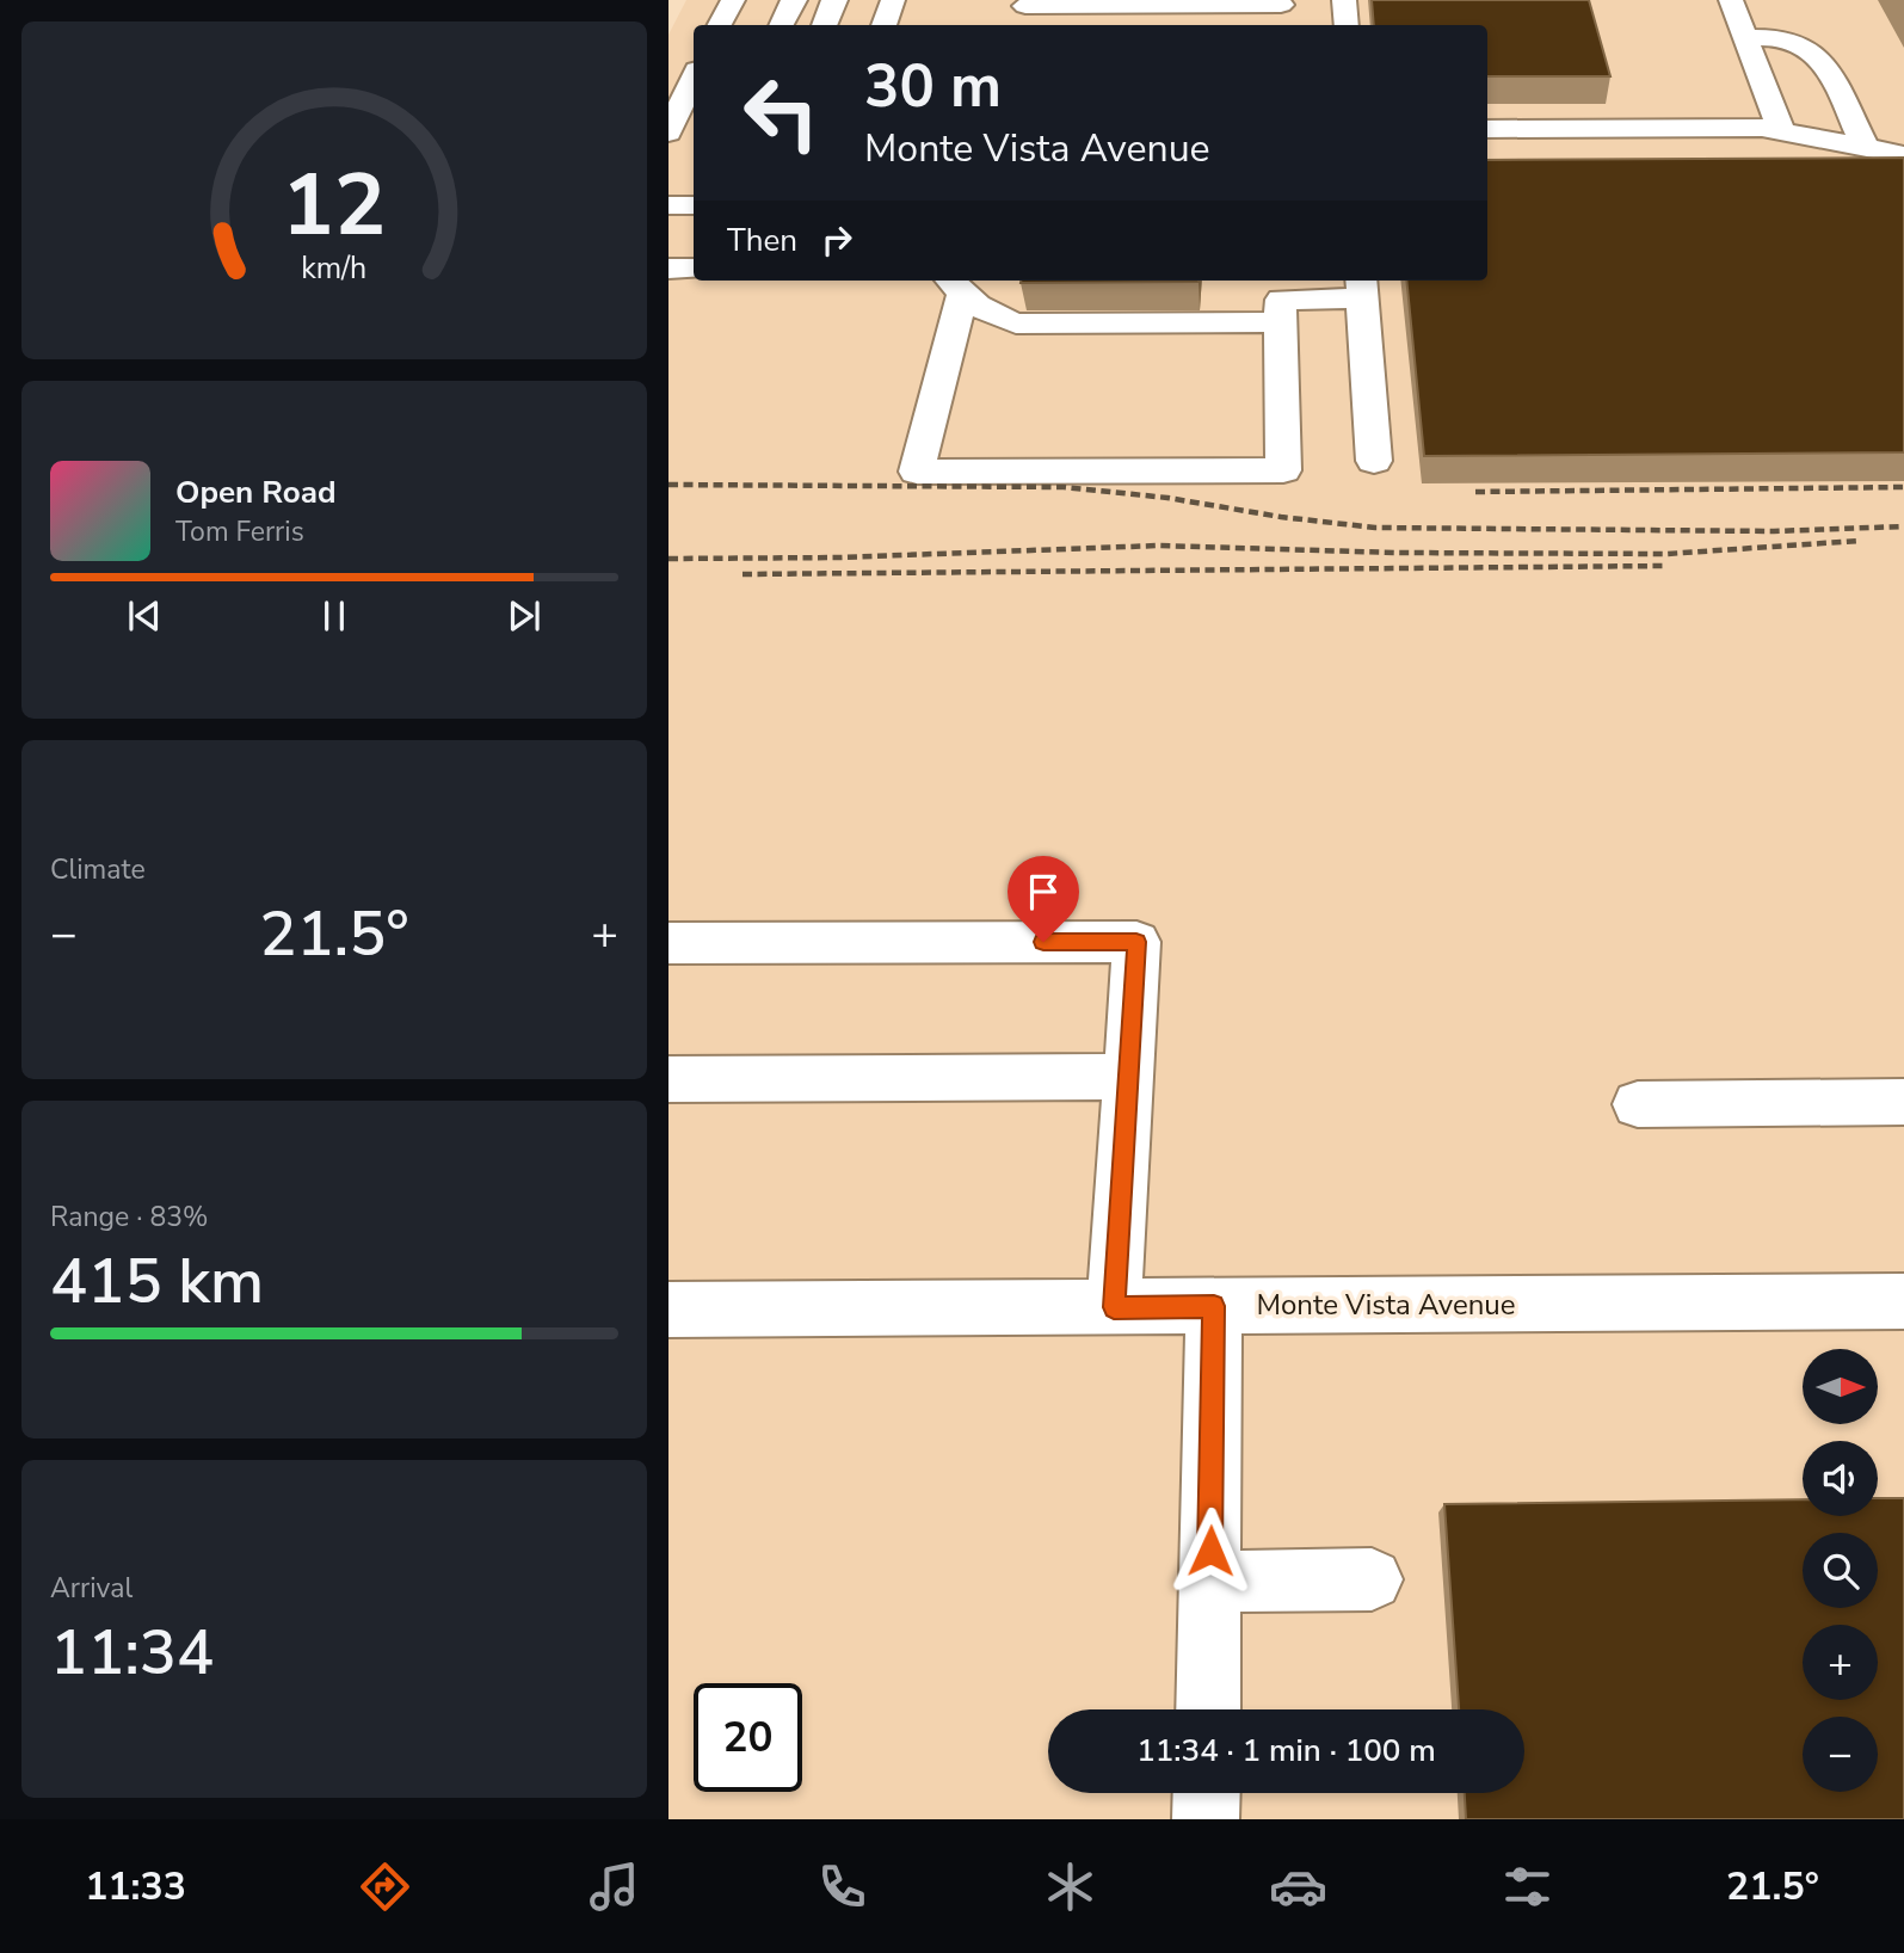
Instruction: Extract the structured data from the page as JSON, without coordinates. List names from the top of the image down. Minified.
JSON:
{"streets":{"street":["Monte Vista Avenue"]},"north":"right","page":{"turn":["30 m","Monte Vista Avenue"],"then":"Then","song":["Open Road","Tom Ferris"],"tile":["Climate",["Range · 83%","415 km"],["Arrival","11:34"]],"heat":["−","21.5°","+"],"map_buttons":["+","−"],"limit":"20","trip":"11:34 · 1 min · 100 m","tabs":["11:33","21.5°"],"gauge":["12","km/h"]}}
